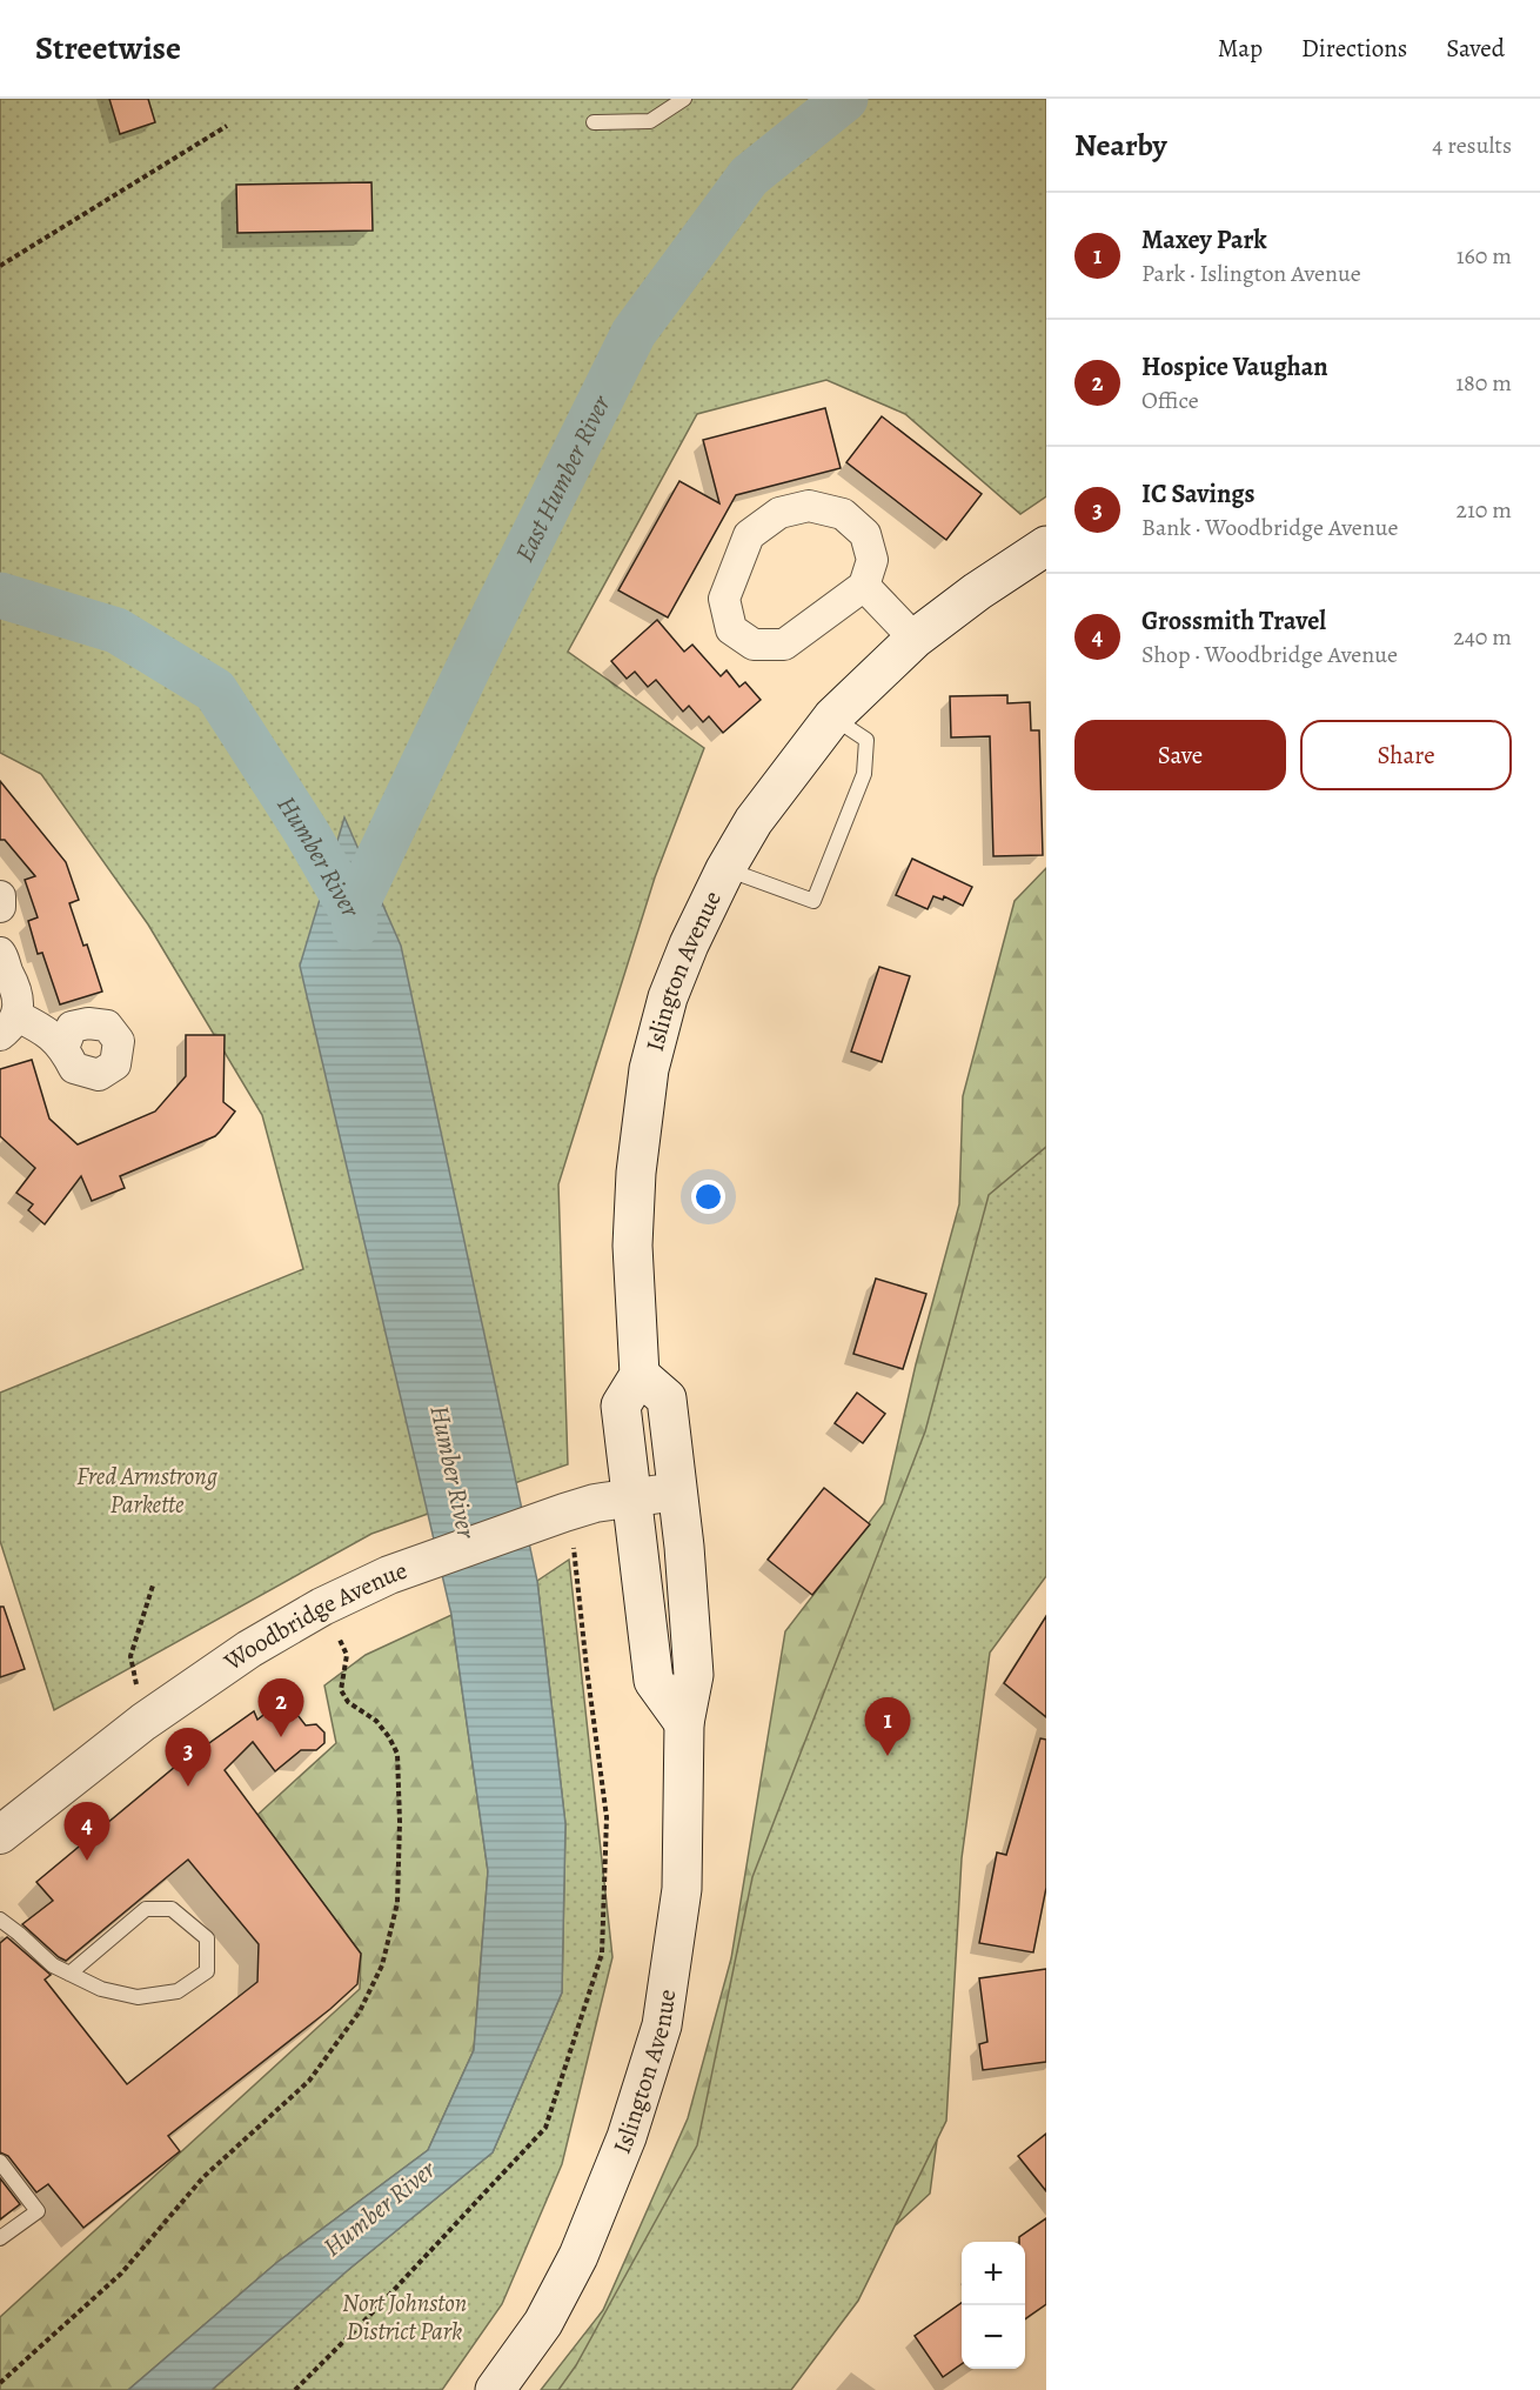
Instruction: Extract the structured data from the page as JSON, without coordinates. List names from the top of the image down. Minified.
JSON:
{"streets":{"main road":["Islington Avenue"],"street":["Woodbridge Avenue"]},"crossings":[["Islington Avenue","Woodbridge Avenue"]],"water":["East Humber River","Humber River"],"parks":["Fred Armstrong Parkette","Nort Johnston District Park"],"page":{"header":"Streetwise","nav":["Map","Directions","Saved"],"heading":["Nearby","4 results"],"list":[{"mark":"1","name":"Maxey Park","note":"Park · Islington Avenue","value":"160 m"},{"mark":"2","name":"Hospice Vaughan","note":"Office","value":"180 m"},{"mark":"3","name":"IC Savings","note":"Bank · Woodbridge Avenue","value":"210 m"},{"mark":"4","name":"Grossmith Travel","note":"Shop · Woodbridge Avenue","value":"240 m"}],"buttons":["Save","Share"],"pins":["2","1","3","4"],"map_buttons":["+","−"]}}
